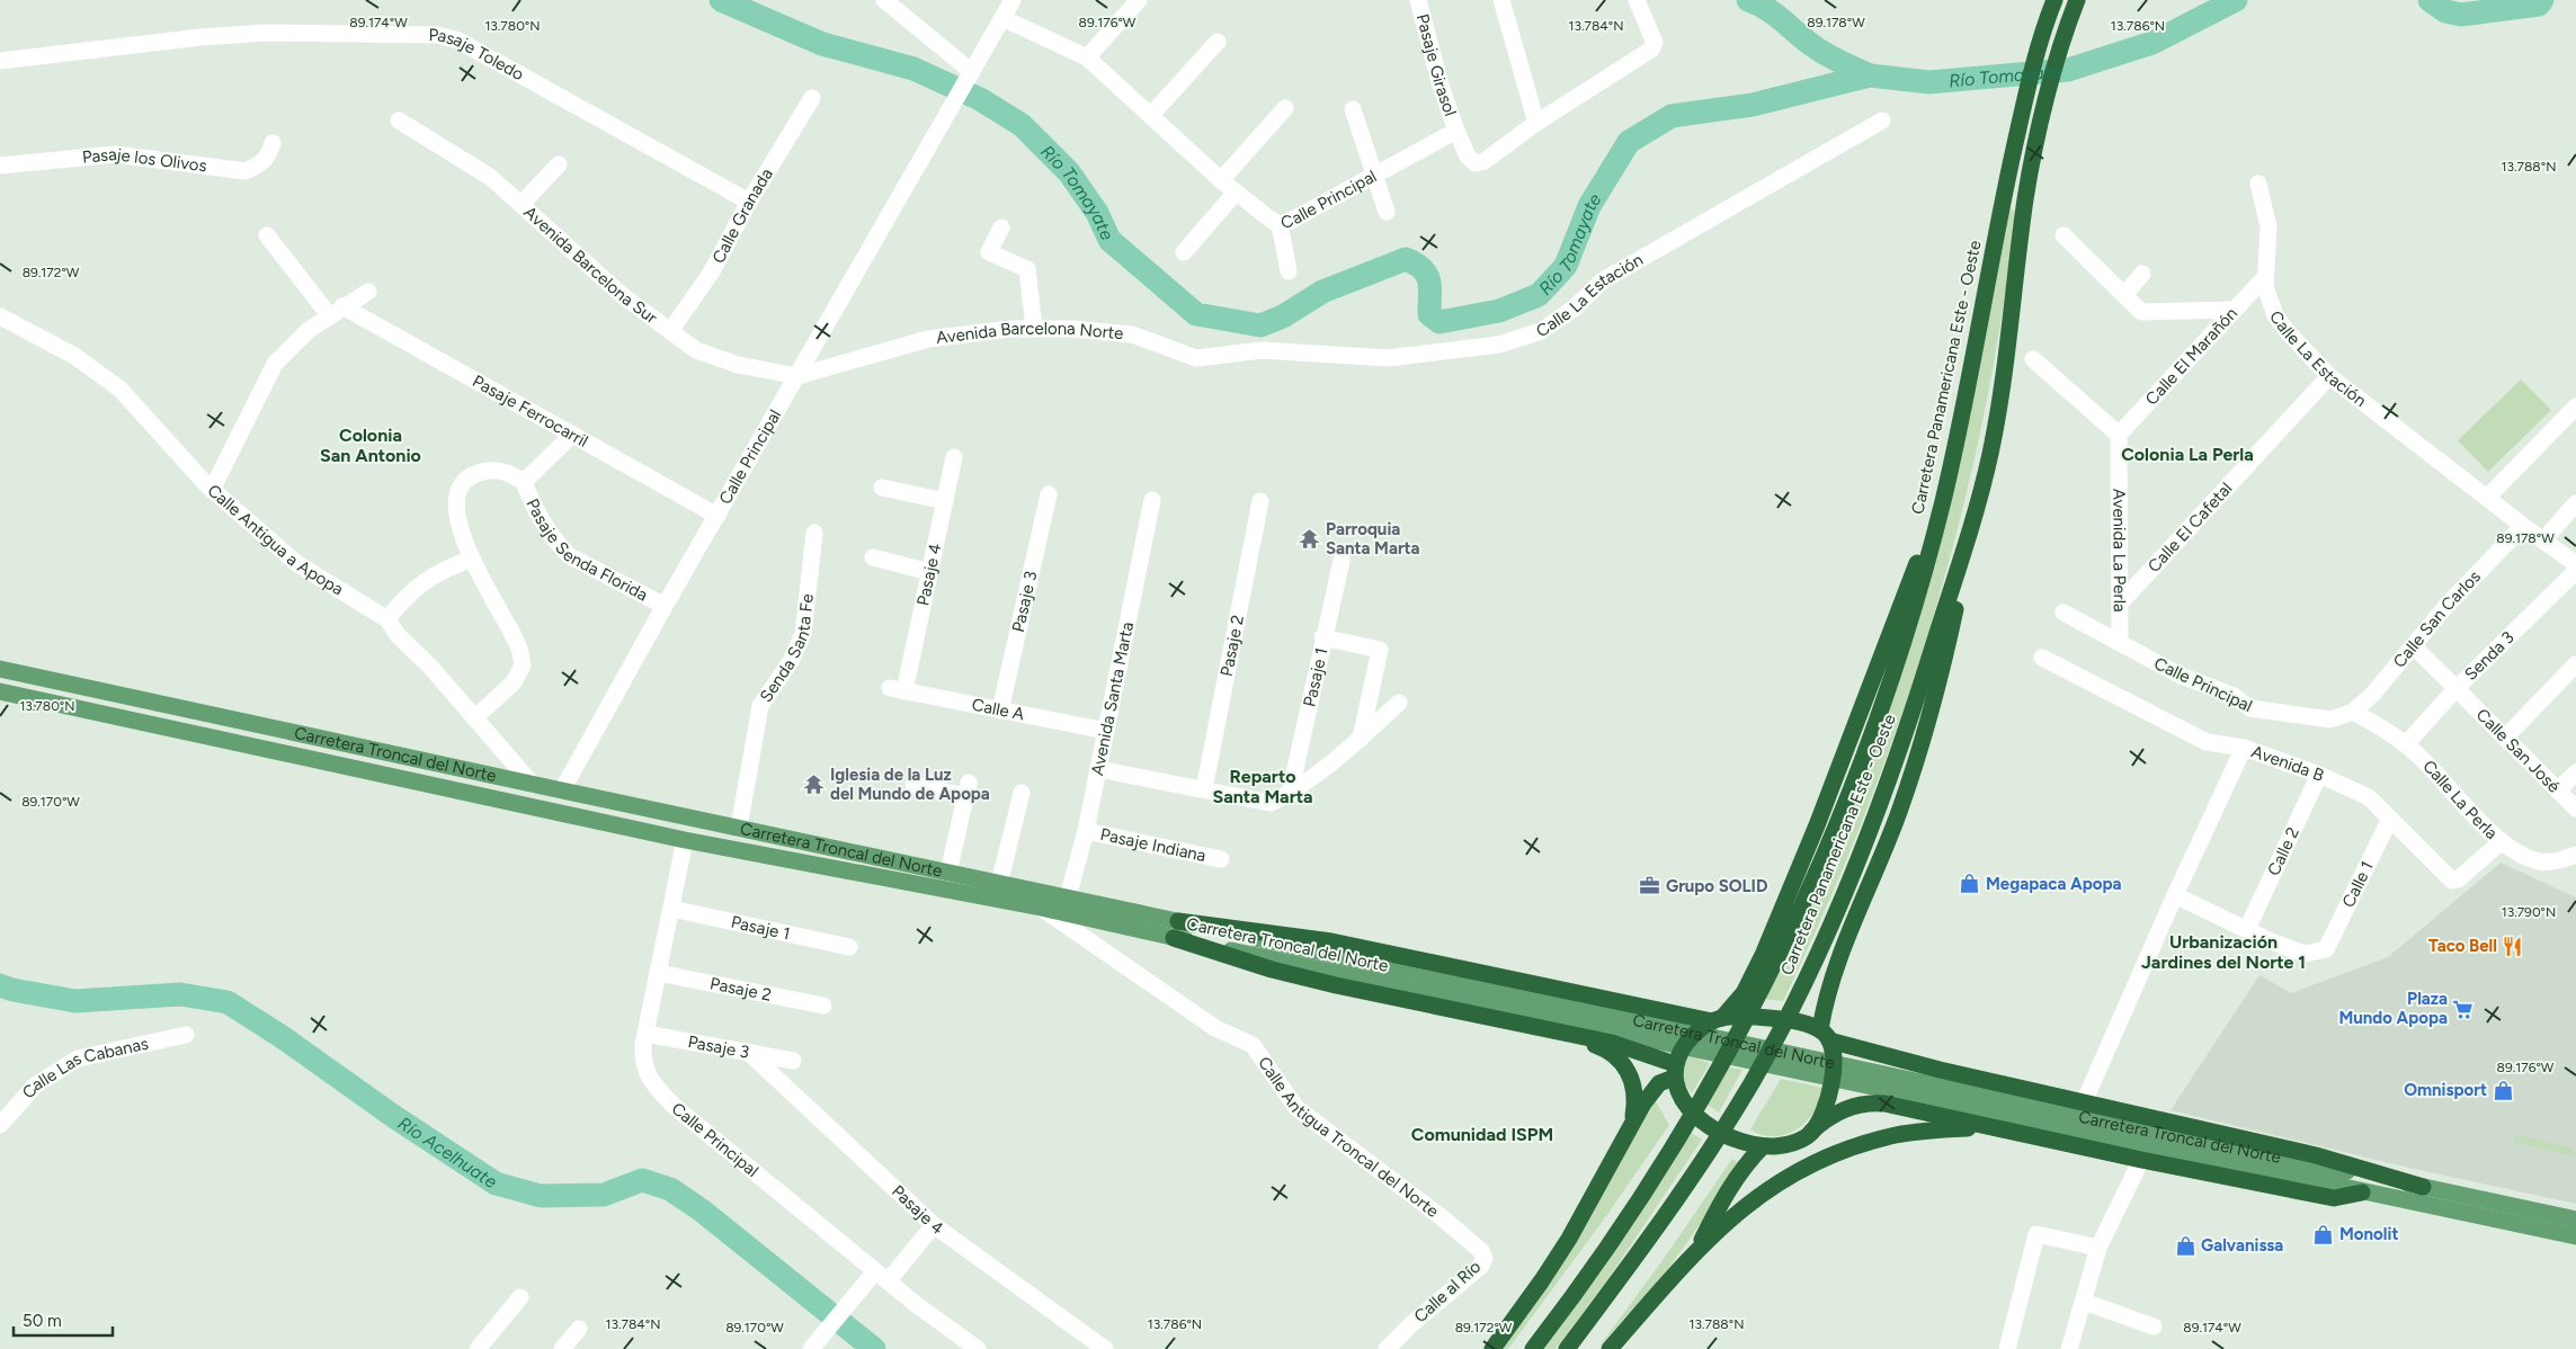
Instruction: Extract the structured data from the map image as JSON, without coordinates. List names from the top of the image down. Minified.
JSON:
{"streets":{"highway":["Carretera Panamericana Este - Oeste"],"main road":["Carretera Troncal del Norte"],"street":["Pasaje Toledo","Pasaje Girasol","Pasaje los Olivos","Calle Principal","Calle Granada","Avenida Barcelona Sur","Calle La Estación","Avenida Barcelona Norte","Calle El Marañón","Pasaje Ferrocarril","Calle El Cafetal","Calle Antigua a Apopa","Pasaje Senda Florida","Avenida La Perla","Pasaje 4","Pasaje 3","Calle San Carlos","Pasaje 2","Senda Santa Fe","Senda 3","Pasaje 1","Avenida Santa Marta","Calle A","Calle San José","Avenida B","Calle La Perla","Pasaje Indiana","Calle 2","Calle 1","Calle Las Cabanas","Calle Antigua Troncal del Norte","Calle al Río"]},"crossings":[["Pasaje Toledo","Calle Granada"],["Pasaje Girasol","Calle Principal"],["Calle Principal","Avenida Barcelona Sur"],["Calle Principal","Avenida Barcelona Norte"],["Calle Principal","Pasaje Ferrocarril"],["Calle Principal","Pasaje Senda Florida"],["Calle Principal","Avenida La Perla"],["Calle Principal","Pasaje 3"],["Calle Principal","Calle San Carlos"],["Calle Principal","Pasaje 2"],["Calle Principal","Pasaje 1"],["Calle Principal","Carretera Troncal del Norte"],["Calle Principal","Calle La Perla"],["Calle Granada","Avenida Barcelona Sur"],["Avenida Barcelona Sur","Avenida Barcelona Norte"],["Calle La Estación","Avenida Barcelona Norte"],["Calle La Estación","Calle El Marañón"],["Calle La Estación","Calle El Cafetal"],["Calle La Estación","Calle San Carlos"],["Calle El Marañón","Avenida La Perla"],["Calle El Cafetal","Avenida La Perla"],["Calle Antigua a Apopa","Carretera Troncal del Norte"],["Pasaje 4","Pasaje 3"],["Pasaje 4","Calle A"],["Pasaje 3","Calle A"],["Calle San Carlos","Calle San José"],["Calle San Carlos","Calle La Perla"],["Senda Santa Fe","Carretera Troncal del Norte"],["Senda 3","Calle San José"],["Senda 3","Calle La Perla"],["Avenida Santa Marta","Calle A"],["Avenida Santa Marta","Carretera Troncal del Norte"],["Avenida Santa Marta","Pasaje Indiana"],["Carretera Troncal del Norte","Calle Antigua Troncal del Norte"],["Avenida B","Calle La Perla"],["Avenida B","Calle 2"],["Avenida B","Calle 1"],["Calle 2","Calle 1"],["Calle Antigua Troncal del Norte","Calle al Río"]],"districts":["Colonia San Antonio","Colonia La Perla","Reparto Santa Marta","Urbanización Jardines del Norte 1","Comunidad ISPM"],"water":["Río Tomayate","Río Acelhuate"],"places":{"temple":["Parroquia Santa Marta","Iglesia de la Luz del Mundo de Apopa"],"shop":["Megapaca Apopa","Omnisport","Monolit","Galvanissa"],"office":["Grupo SOLID"],"restaurant":["Taco Bell"],"supermarket":["Plaza Mundo Apopa"]},"scale_bar":"50 m","coordinates":["89.176°W","89.174°W","89.178°W","13.780°N","13.784°N","13.786°N","13.788°N","89.172°W","89.170°W","13.790°N"]}
